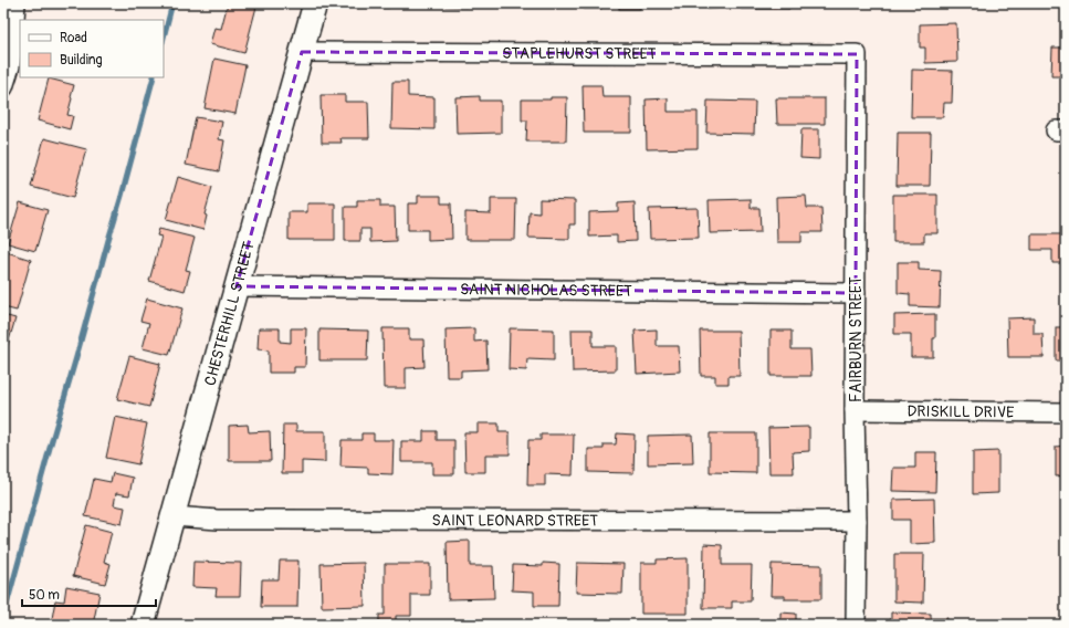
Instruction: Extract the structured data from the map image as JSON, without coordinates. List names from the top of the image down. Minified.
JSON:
{"streets":{"street":["STAPLEHURST STREET","SAINT NICHOLAS STREET","CHESTERHILL STREET","FAIRBURN STREET","DRISKILL DRIVE","SAINT LEONARD STREET"]},"crossings":[["STAPLEHURST STREET","CHESTERHILL STREET"],["STAPLEHURST STREET","FAIRBURN STREET"],["SAINT NICHOLAS STREET","CHESTERHILL STREET"],["SAINT NICHOLAS STREET","FAIRBURN STREET"],["CHESTERHILL STREET","SAINT LEONARD STREET"],["FAIRBURN STREET","DRISKILL DRIVE"],["FAIRBURN STREET","SAINT LEONARD STREET"]],"legend":["Road","Building"],"scale_bar":"50 m"}
